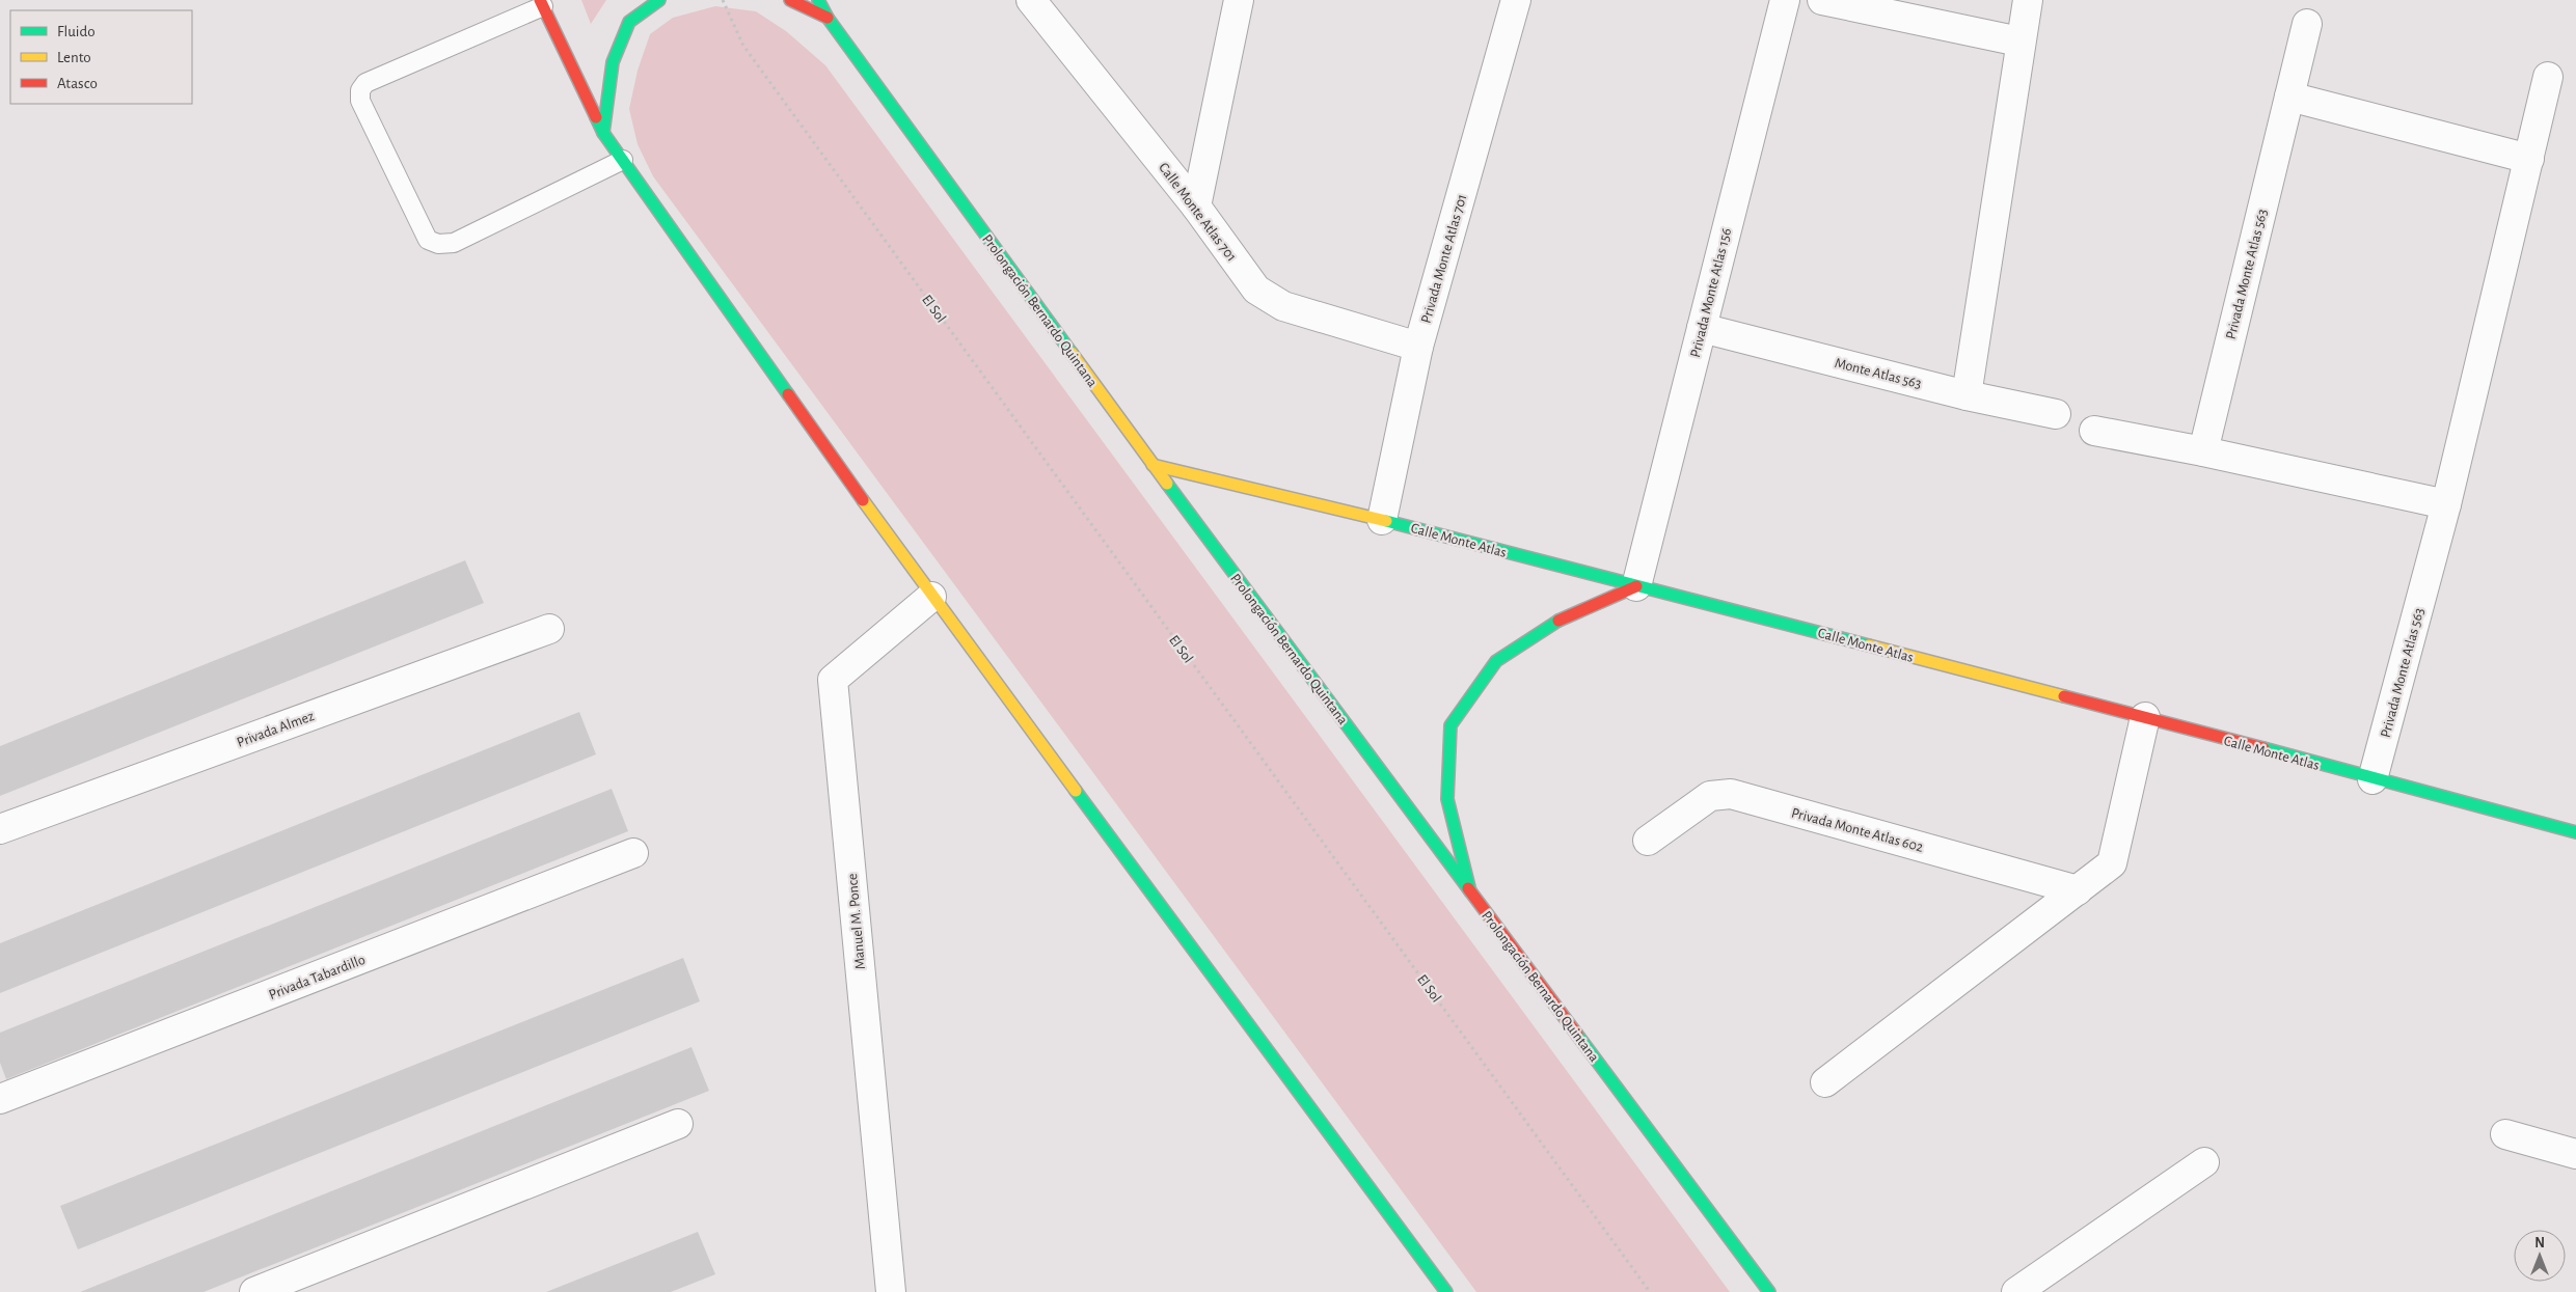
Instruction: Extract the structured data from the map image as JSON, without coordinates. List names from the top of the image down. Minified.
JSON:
{"streets":{"main road":["Prolongación Bernardo Quintana","Calle Monte Atlas"],"street":["Calle Monte Atlas 701","Privada Monte Atlas 701","Privada Monte Atlas 563","Privada Monte Atlas 156","Monte Atlas 563","Privada Almez","Privada Monte Atlas 602","Manuel M. Ponce","Privada Tabardillo"],"path":["El Sol"]},"crossings":[["Calle Monte Atlas 701","Privada Monte Atlas 701"],["Privada Monte Atlas 701","Calle Monte Atlas"],["Privada Monte Atlas 563","Calle Monte Atlas"],["Privada Monte Atlas 156","Monte Atlas 563"],["Privada Monte Atlas 156","Calle Monte Atlas"],["Prolongación Bernardo Quintana","Calle Monte Atlas"]],"legend":["Fluido","Lento","Atasco"],"north":"top"}
